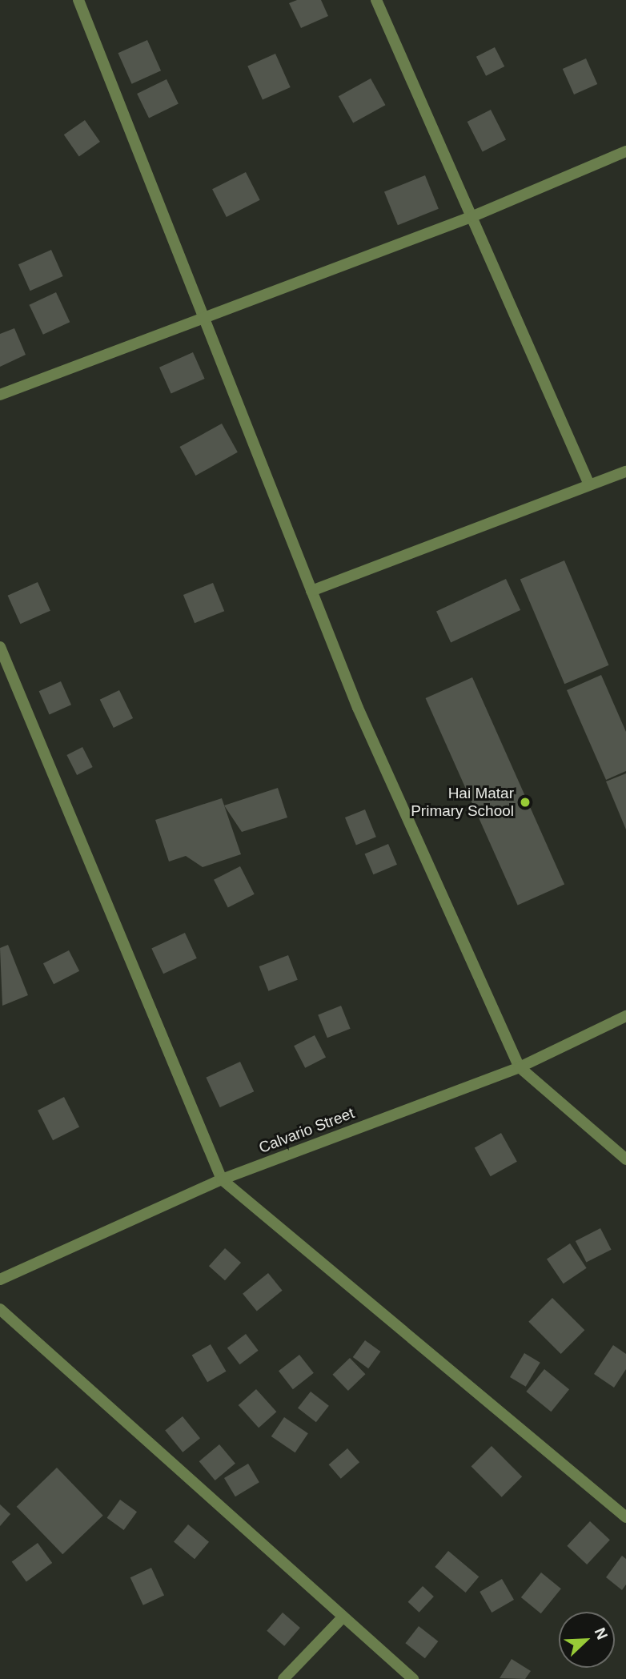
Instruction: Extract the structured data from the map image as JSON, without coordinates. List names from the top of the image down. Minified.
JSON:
{"streets":{"street":["Calvario Street"]},"places":["Hai Matar Primary School"],"north":"top right"}
